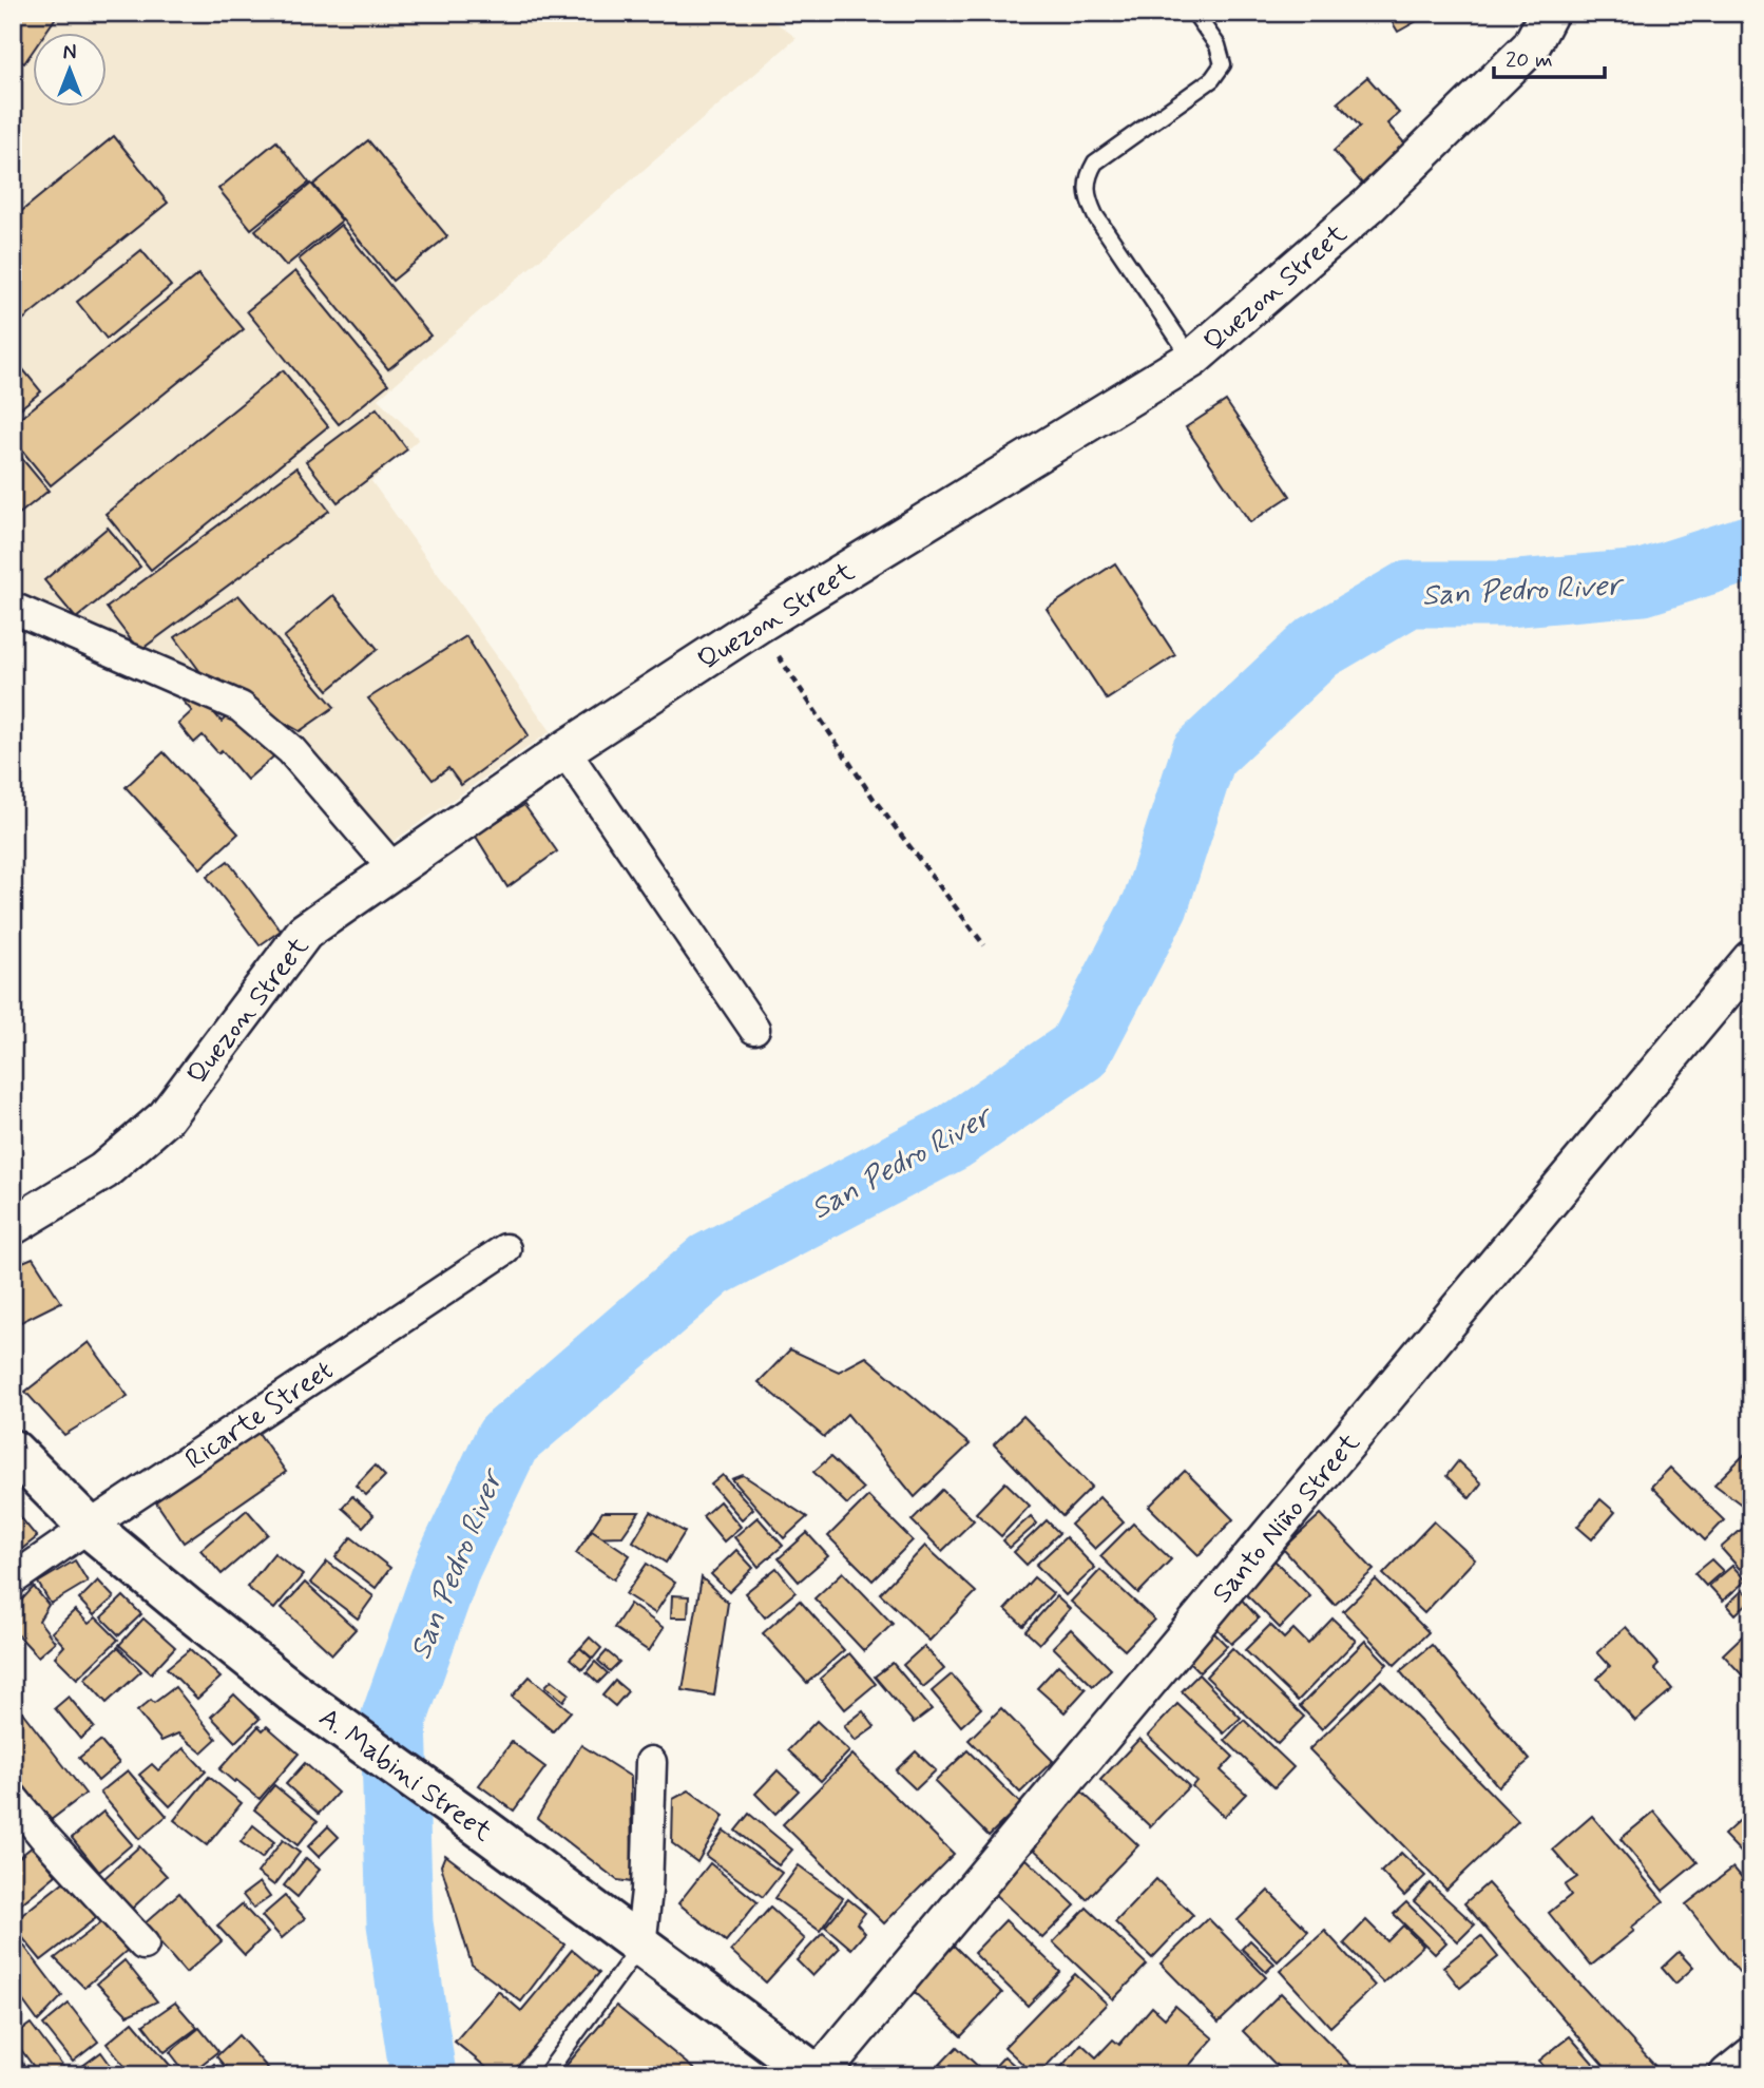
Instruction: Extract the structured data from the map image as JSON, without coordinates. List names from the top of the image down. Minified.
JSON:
{"streets":{"main road":["A. Mabini Street"],"street":["Quezon Street","Ricarte Street","Santo Niño Street"]},"crossings":[["Ricarte Street","A. Mabini Street"],["Santo Niño Street","A. Mabini Street"]],"water":["San Pedro River"],"scale_bar":"20 m","north":"top"}
